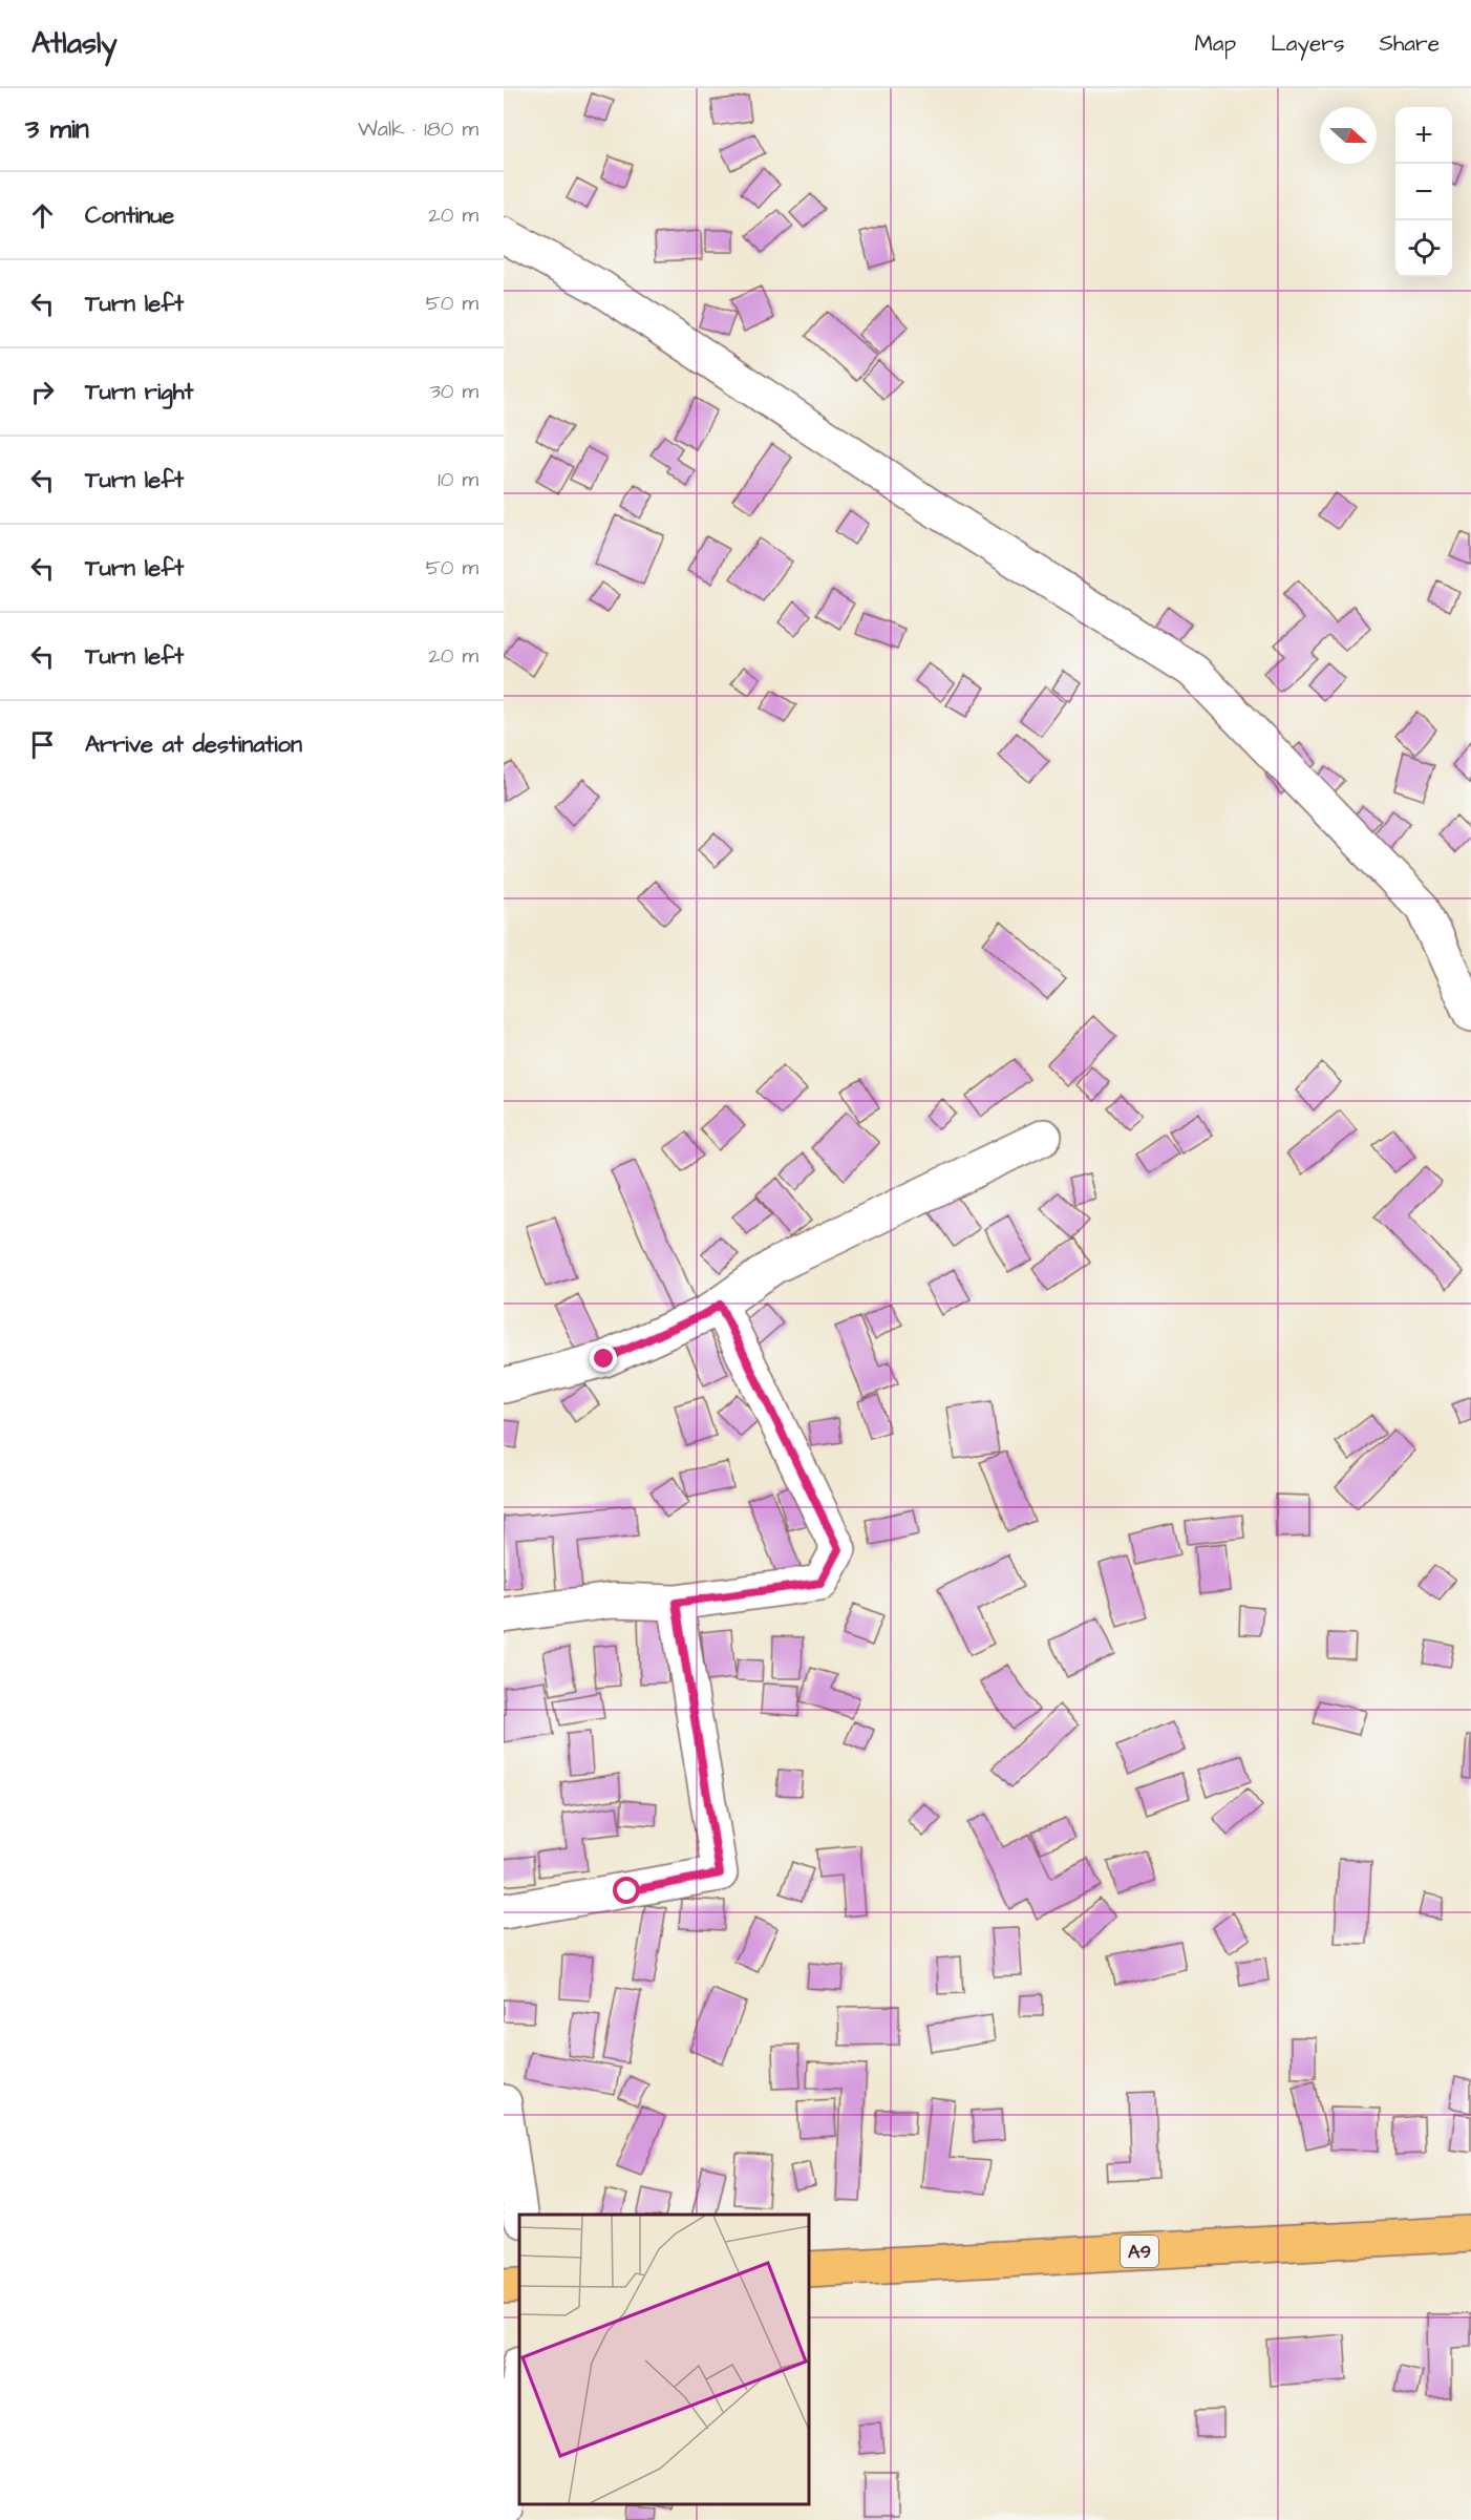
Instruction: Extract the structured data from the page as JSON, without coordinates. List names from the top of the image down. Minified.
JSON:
{"streets":{"main road":["A9"]},"north":"right","page":{"header":"Atlasly","nav":["Map","Layers","Share"],"heading":["3 min","Walk · 180 m"],"map_buttons":["+","−"],"list":[["Continue","20 m"],["Turn left","50 m"],["Turn right","30 m"],["Turn left","10 m"],["Turn left","50 m"],["Turn left","20 m"],"Arrive at destination"]}}
